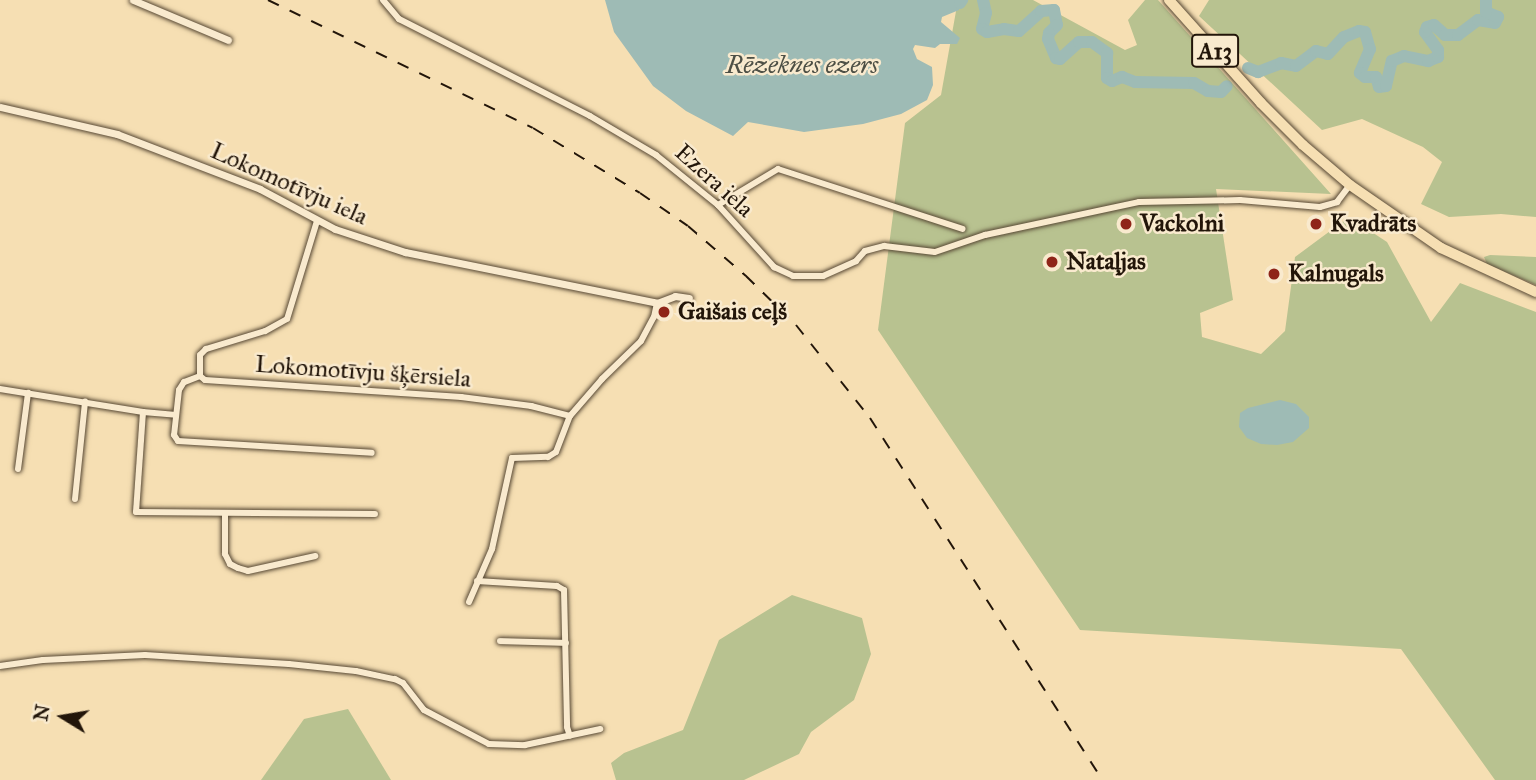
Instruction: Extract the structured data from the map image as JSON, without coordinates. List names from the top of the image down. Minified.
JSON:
{"streets":{"main road":["A13"],"street":["Ezera iela","Lokomotīvju iela","Lokomotīvju šķērsiela"]},"crossings":[["A13","Ezera iela"],["Lokomotīvju iela","Lokomotīvju šķērsiela"]],"water":["Rēzeknes ezers"],"places":["Vackolni","Kvadrāts","Nataļjas","Kalnugals","Gaišais ceļš"],"north":"left"}
